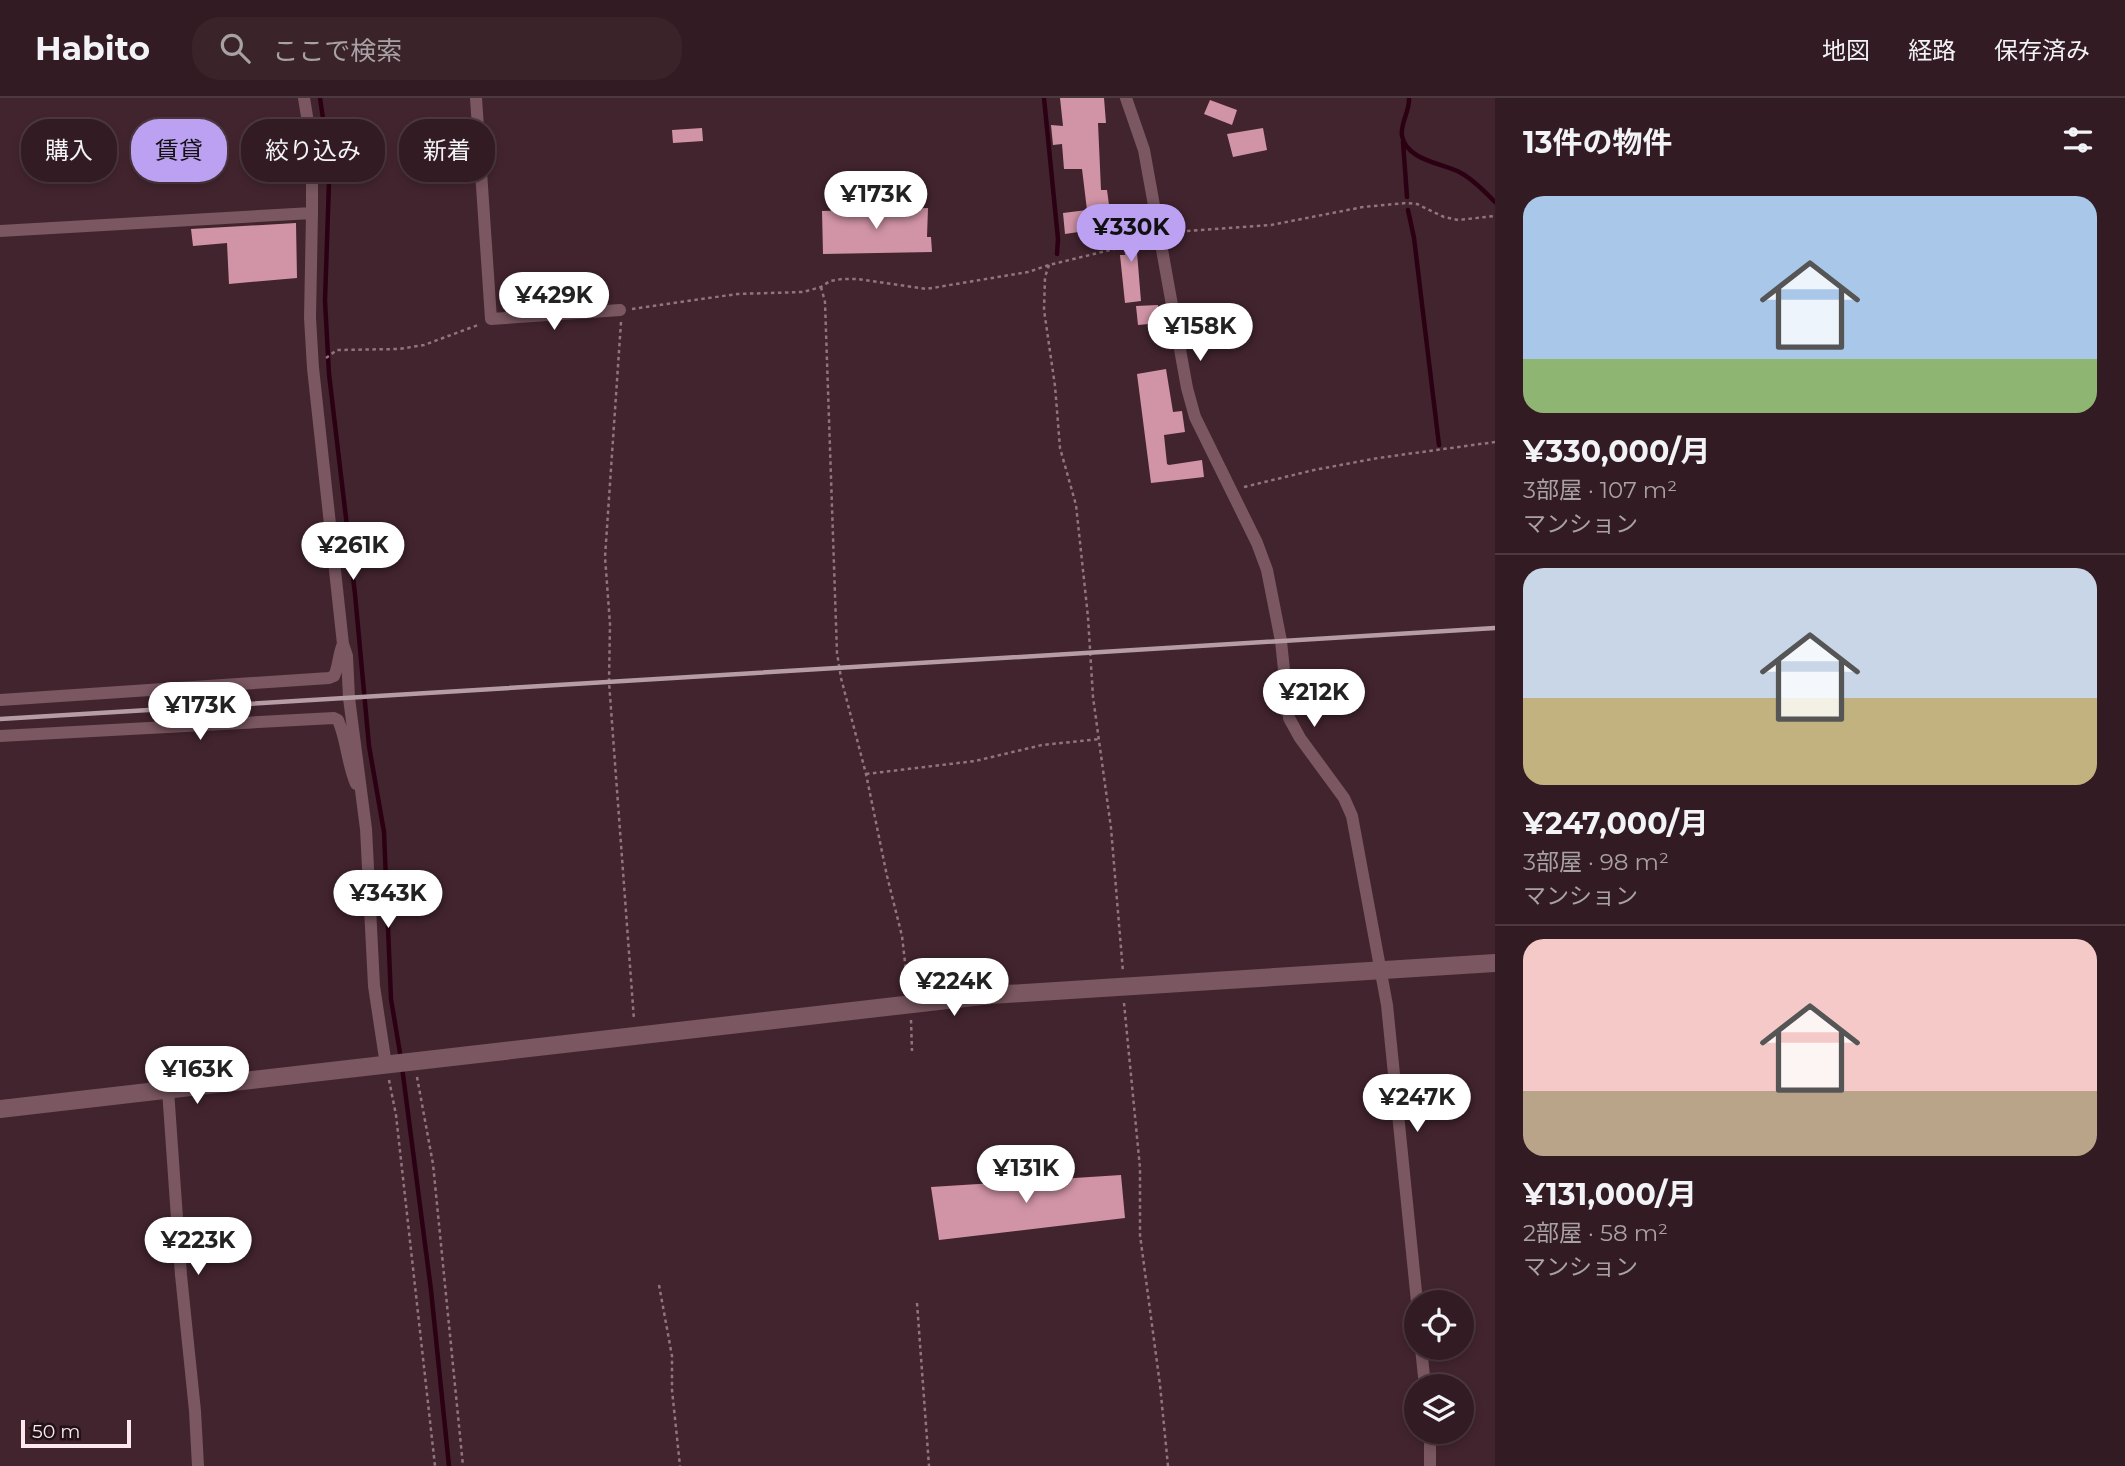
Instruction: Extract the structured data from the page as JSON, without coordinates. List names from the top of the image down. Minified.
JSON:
{"scale_bar":"50 m","page":{"header":"Habito","search":"ここで検索","nav":["地図","経路","保存済み"],"heading":"13件の物件","chip":["購入","賃貸","絞り込み","新着"],"price":["¥173K","¥330K","¥429K","¥158K","¥261K","¥212K","¥173K","¥343K","¥224K","¥163K","¥247K","¥131K","¥223K"],"list":[{"name":"¥330,000/月","note":"3部屋 · 107 m² · マンション"},{"name":"¥247,000/月","note":"3部屋 · 98 m² · マンション"},{"name":"¥131,000/月","note":"2部屋 · 58 m² · マンション"}],"scale":"50 m"}}
